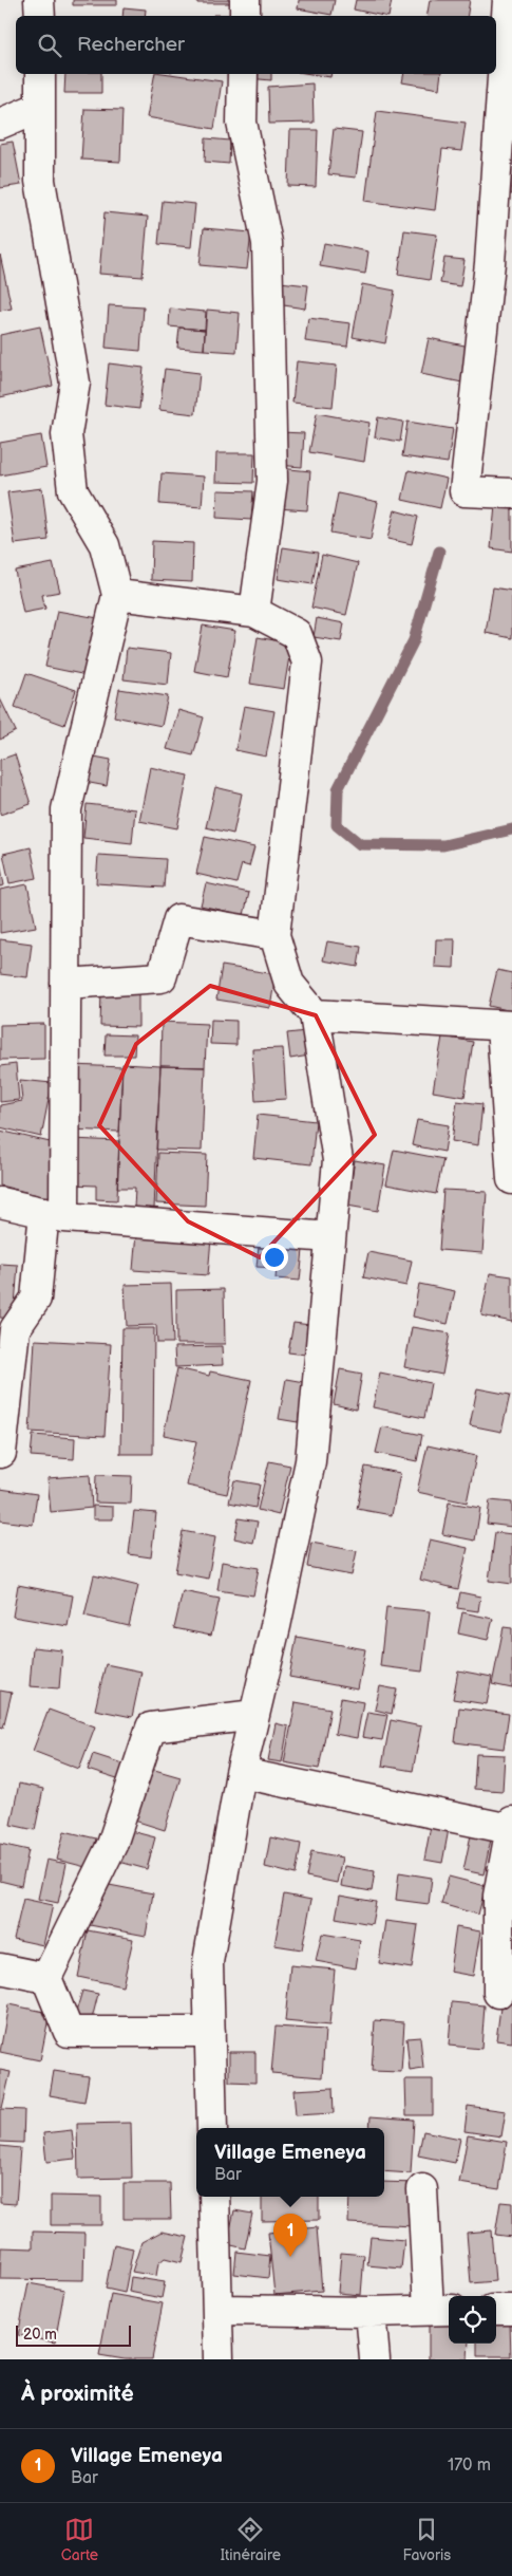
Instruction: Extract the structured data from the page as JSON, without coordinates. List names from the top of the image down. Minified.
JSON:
{"scale_bar":"20 m","page":{"search":"Rechercher","popup":["Village Emeneya","Bar"],"pins":"1","scale":"20 m","heading":"À proximité","list":[{"mark":"1","name":"Village Emeneya","note":"Bar","value":"170 m"}],"nav":["Carte","Itinéraire","Favoris"]}}
